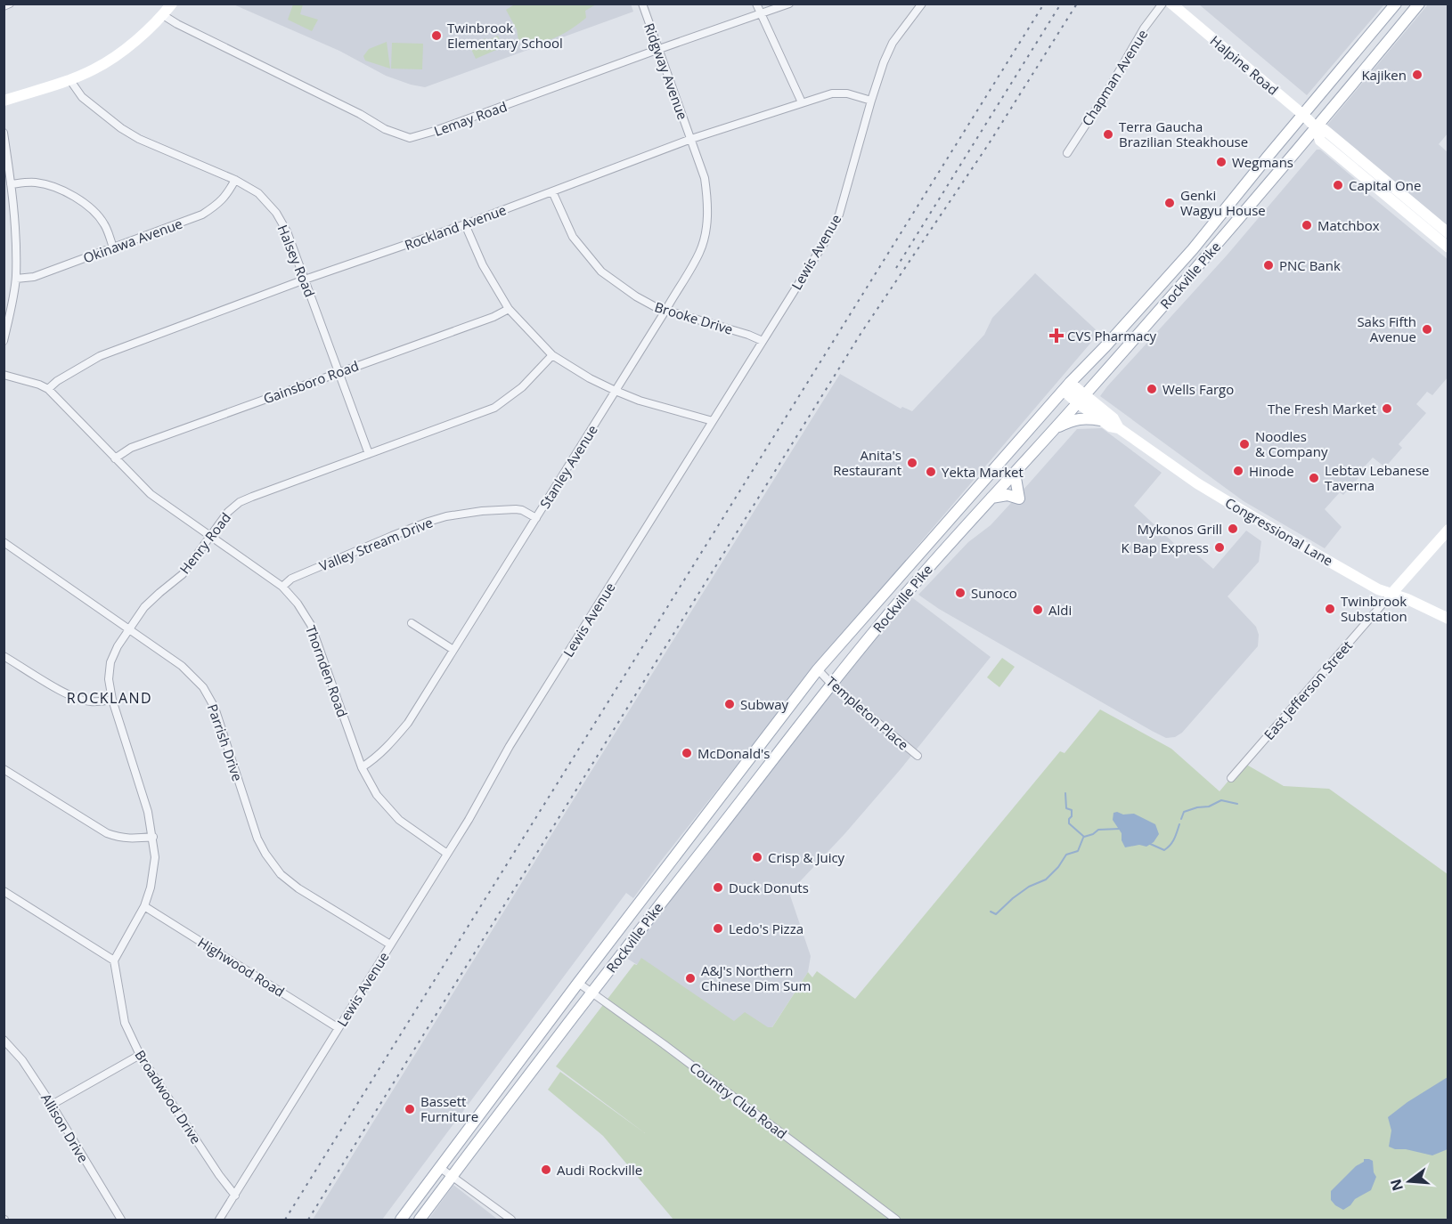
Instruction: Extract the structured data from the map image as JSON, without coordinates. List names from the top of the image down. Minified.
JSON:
{"streets":{"main road":["Halpine Road","Rockville Pike","Congressional Lane","East Jefferson Street"],"street":["Ridgway Avenue","Chapman Avenue","Lemay Road","Rockland Avenue","Okinawa Avenue","Lewis Avenue","Halsey Road","Brooke Drive","Gainsboro Road","Stanley Avenue","Henry Road","Valley Stream Drive","Thornden Road","Templeton Place","Parrish Drive","Highwood Road","Broadwood Drive","Country Club Road","Allison Drive"]},"crossings":[["Halpine Road","Rockville Pike"],["Ridgway Avenue","Lemay Road"],["Ridgway Avenue","Rockland Avenue"],["Ridgway Avenue","Stanley Avenue"],["Rockland Avenue","Lewis Avenue"],["Rockland Avenue","Halsey Road"],["Rockland Avenue","Brooke Drive"],["Rockland Avenue","Stanley Avenue"],["Rockland Avenue","Thornden Road"],["Okinawa Avenue","Halsey Road"],["Lewis Avenue","Brooke Drive"],["Lewis Avenue","Thornden Road"],["Lewis Avenue","Parrish Drive"],["Lewis Avenue","Highwood Road"],["Lewis Avenue","Broadwood Drive"],["Halsey Road","Gainsboro Road"],["Halsey Road","Henry Road"],["Rockville Pike","Congressional Lane"],["Rockville Pike","Templeton Place"],["Rockville Pike","Country Club Road"],["Brooke Drive","Stanley Avenue"],["Gainsboro Road","Thornden Road"],["Stanley Avenue","Valley Stream Drive"],["Stanley Avenue","Thornden Road"],["Congressional Lane","East Jefferson Street"],["Henry Road","Thornden Road"],["Henry Road","Parrish Drive"],["Henry Road","Highwood Road"],["Henry Road","Broadwood Drive"],["Valley Stream Drive","Thornden Road"]],"districts":["ROCKLAND"],"places":{"other":["Twinbrook Elementary School","Kajiken","Terra Gaucha Brazilian Steakhouse","Wegmans","Capital One","Genki Wagyu House","Matchbox","PNC Bank","Saks Fifth Avenue","Wells Fargo","The Fresh Market","Noodles & Company","Anita's Restaurant","Hinode","Yekta Market","Lebtav Lebanese Taverna","Mykonos Grill","K Bap Express","Sunoco","Twinbrook Substation","Aldi","Subway","McDonald's","Crisp & Juicy","Duck Donuts","Ledo's Pizza","A&J's Northern Chinese Dim Sum","Bassett Furniture","Audi Rockville"],"health":["CVS Pharmacy"]},"north":"left"}
